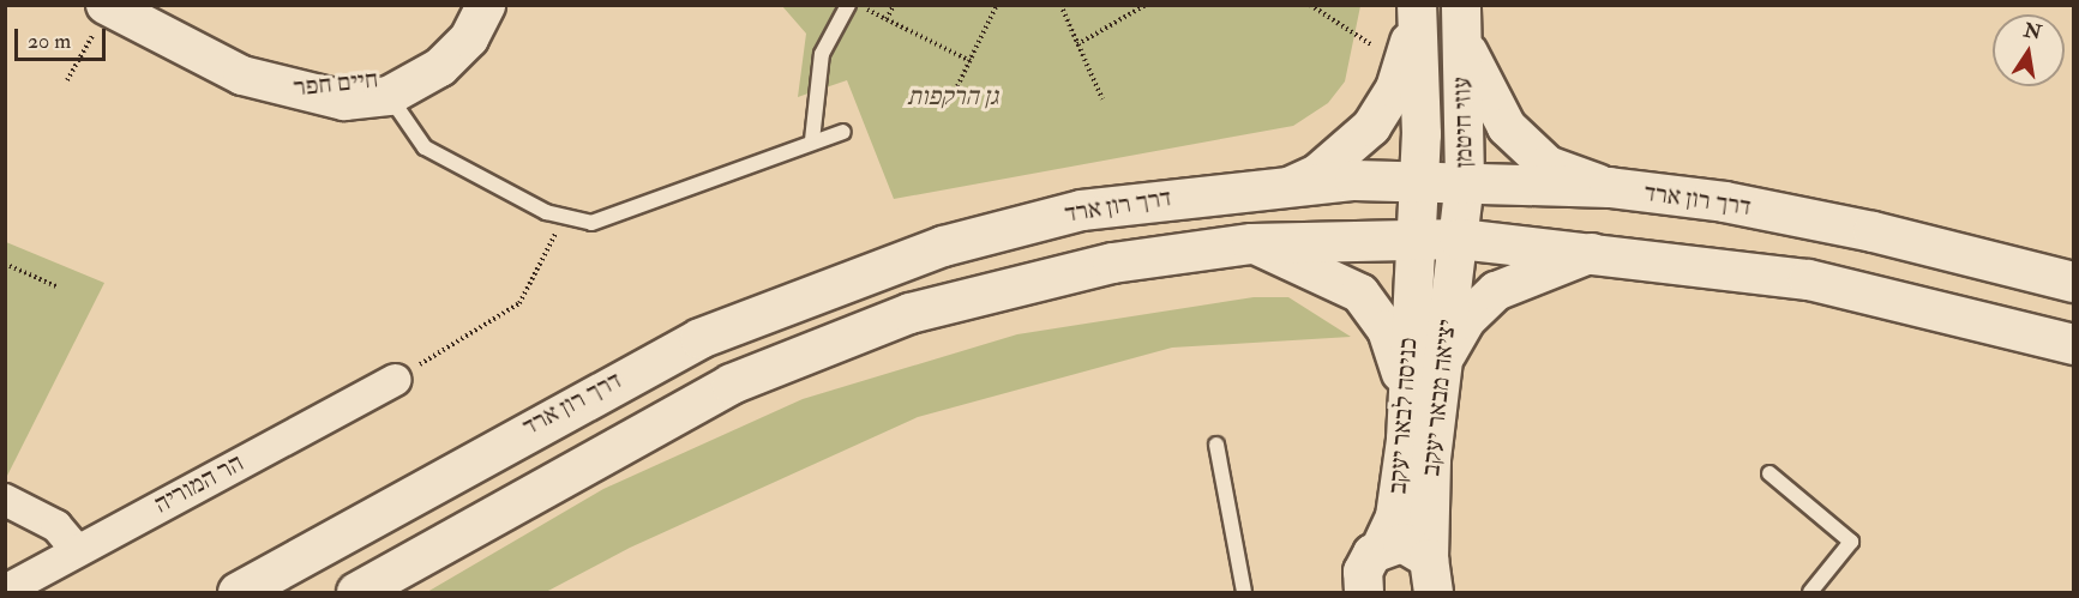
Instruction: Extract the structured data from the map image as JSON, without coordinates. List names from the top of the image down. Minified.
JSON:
{"streets":{"main road":["דרך רון ארד"],"street":["חיים חפר","עוזי חיטמן","יציאה מבאר יעקב","כניסה לבאר יעקב","הר המוריה"]},"crossings":[["עוזי חיטמן","דרך רון ארד"],["עוזי חיטמן","יציאה מבאר יעקב"],["עוזי חיטמן","כניסה לבאר יעקב"]],"parks":["גן הרקפות"],"scale_bar":"20 m","north":"top"}
